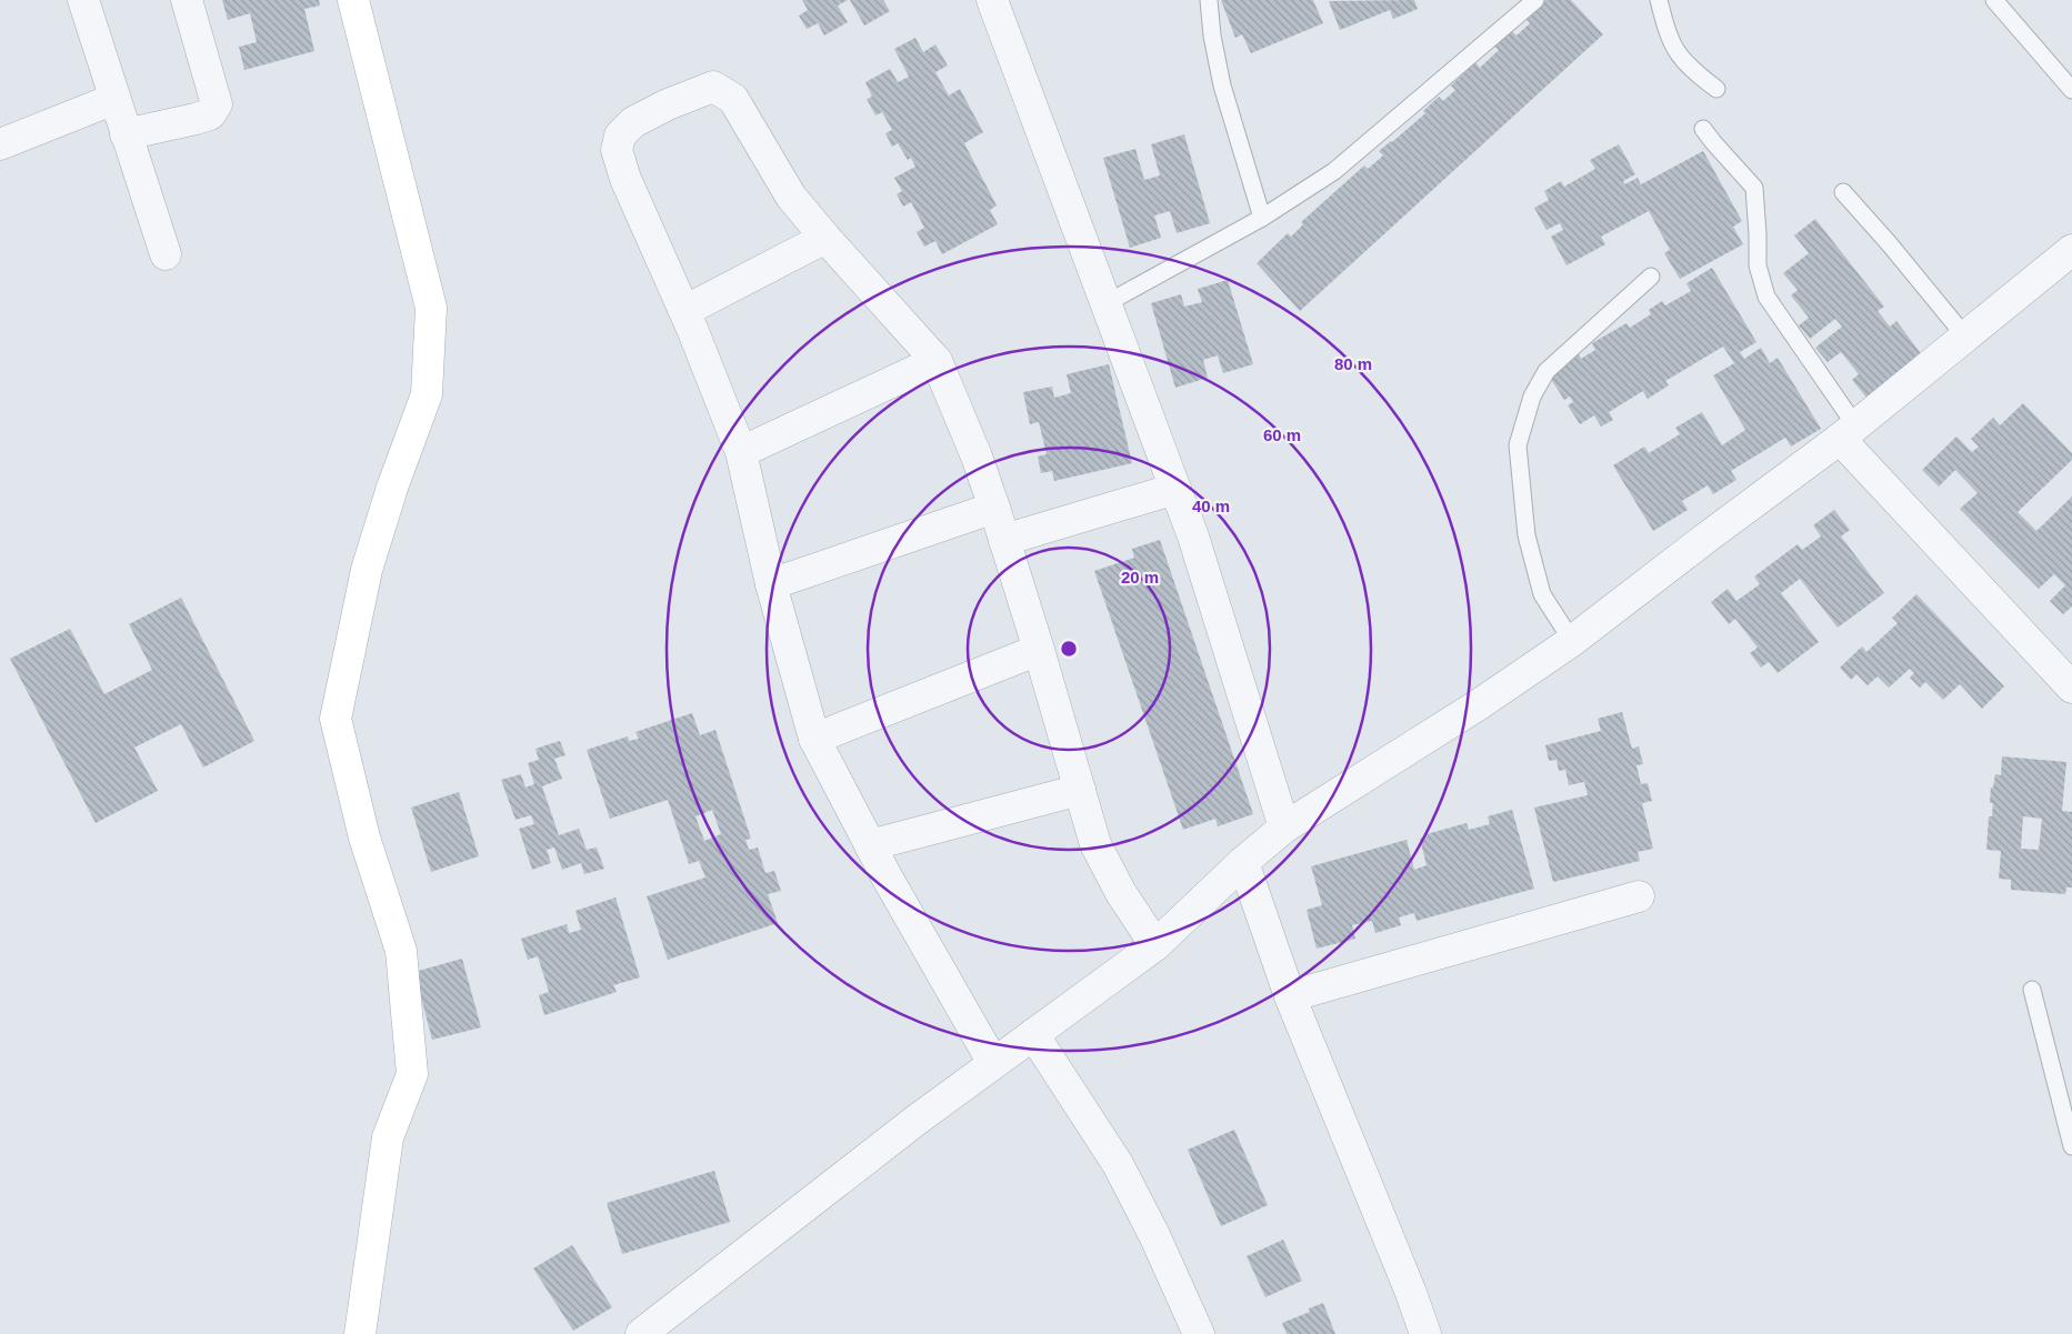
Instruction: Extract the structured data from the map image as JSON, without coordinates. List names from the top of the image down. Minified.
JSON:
{"rings":["80 m","60 m","40 m","20 m"]}
